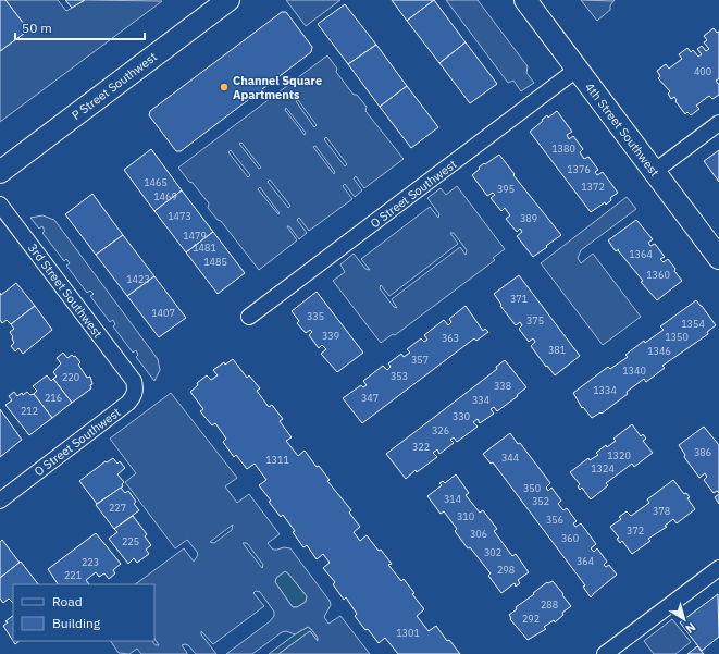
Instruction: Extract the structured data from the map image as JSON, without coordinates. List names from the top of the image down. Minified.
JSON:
{"streets":{"street":["P Street Southwest","4th Street Southwest","O Street Southwest","3rd Street Southwest"]},"crossings":[["4th Street Southwest","O Street Southwest"],["O Street Southwest","3rd Street Southwest"]],"places":["Channel Square Apartments"],"house_numbers":["400","1380","1376","1465","1372","395","1469","1473","389","1479","1481","1364","1485","1360","1423","371","1407","335","375","1354","339","1350","363","381","1346","357","1340","353","220","338","1334","216","347","334","212","330","326","322","386","1320","344","1311","1324","350","314","352","227","378","310","356","372","306","360","225","302","364","223","298","221","288","292","1301"],"legend":["Road","Building"],"scale_bar":"50 m","north":"bottom right"}
